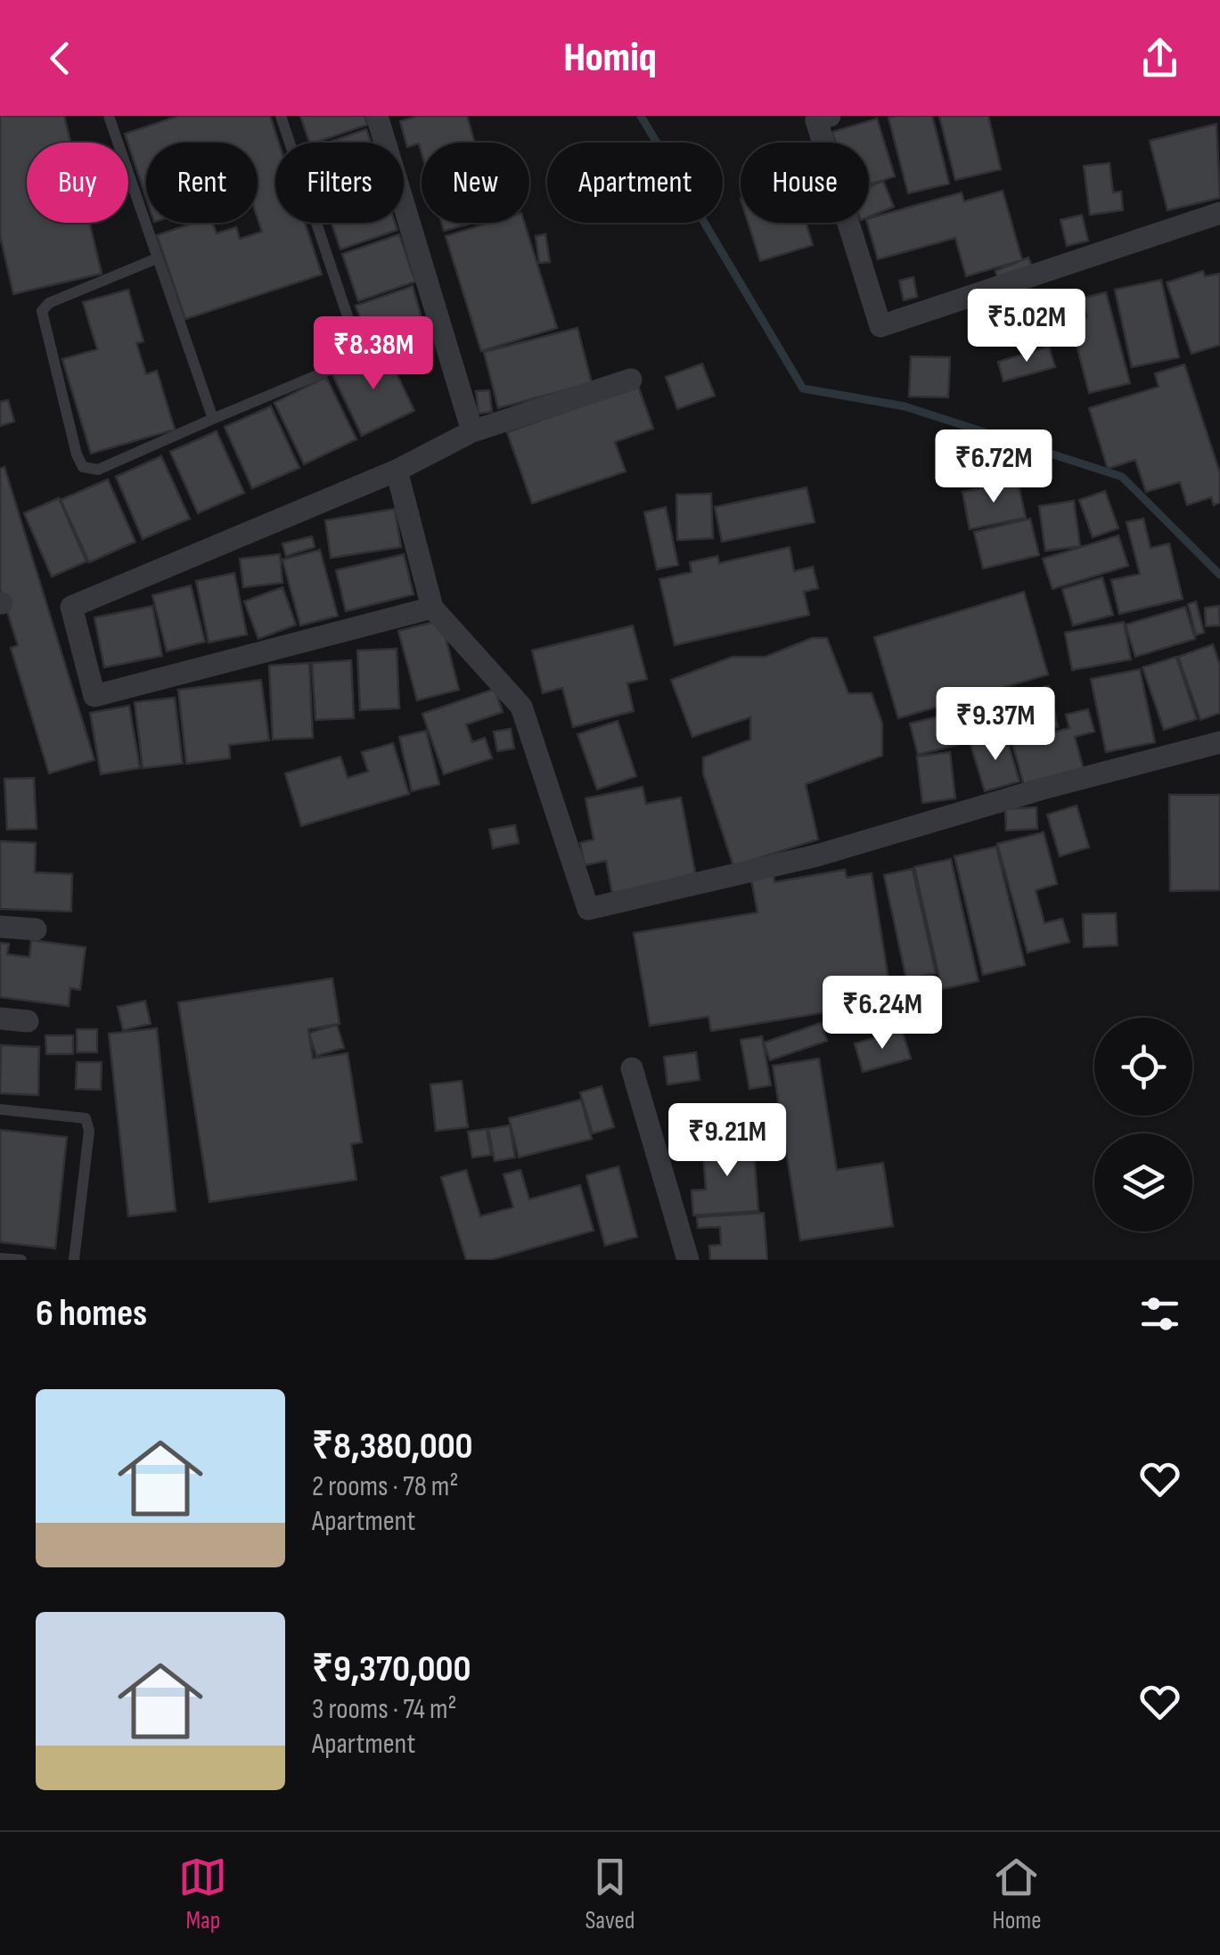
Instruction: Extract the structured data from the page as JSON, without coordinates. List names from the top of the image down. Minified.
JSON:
{"page":{"header":"Homiq","chip":["Buy","Rent","Filters","New","Apartment","House"],"price":["₹5.02M","₹8.38M","₹6.72M","₹9.37M","₹6.24M","₹9.21M"],"heading":"6 homes","list":[{"name":"₹8,380,000","note":"2 rooms · 78 m² · Apartment"},{"name":"₹9,370,000","note":"3 rooms · 74 m² · Apartment"}],"tabs":["Map","Saved","Home"]}}
